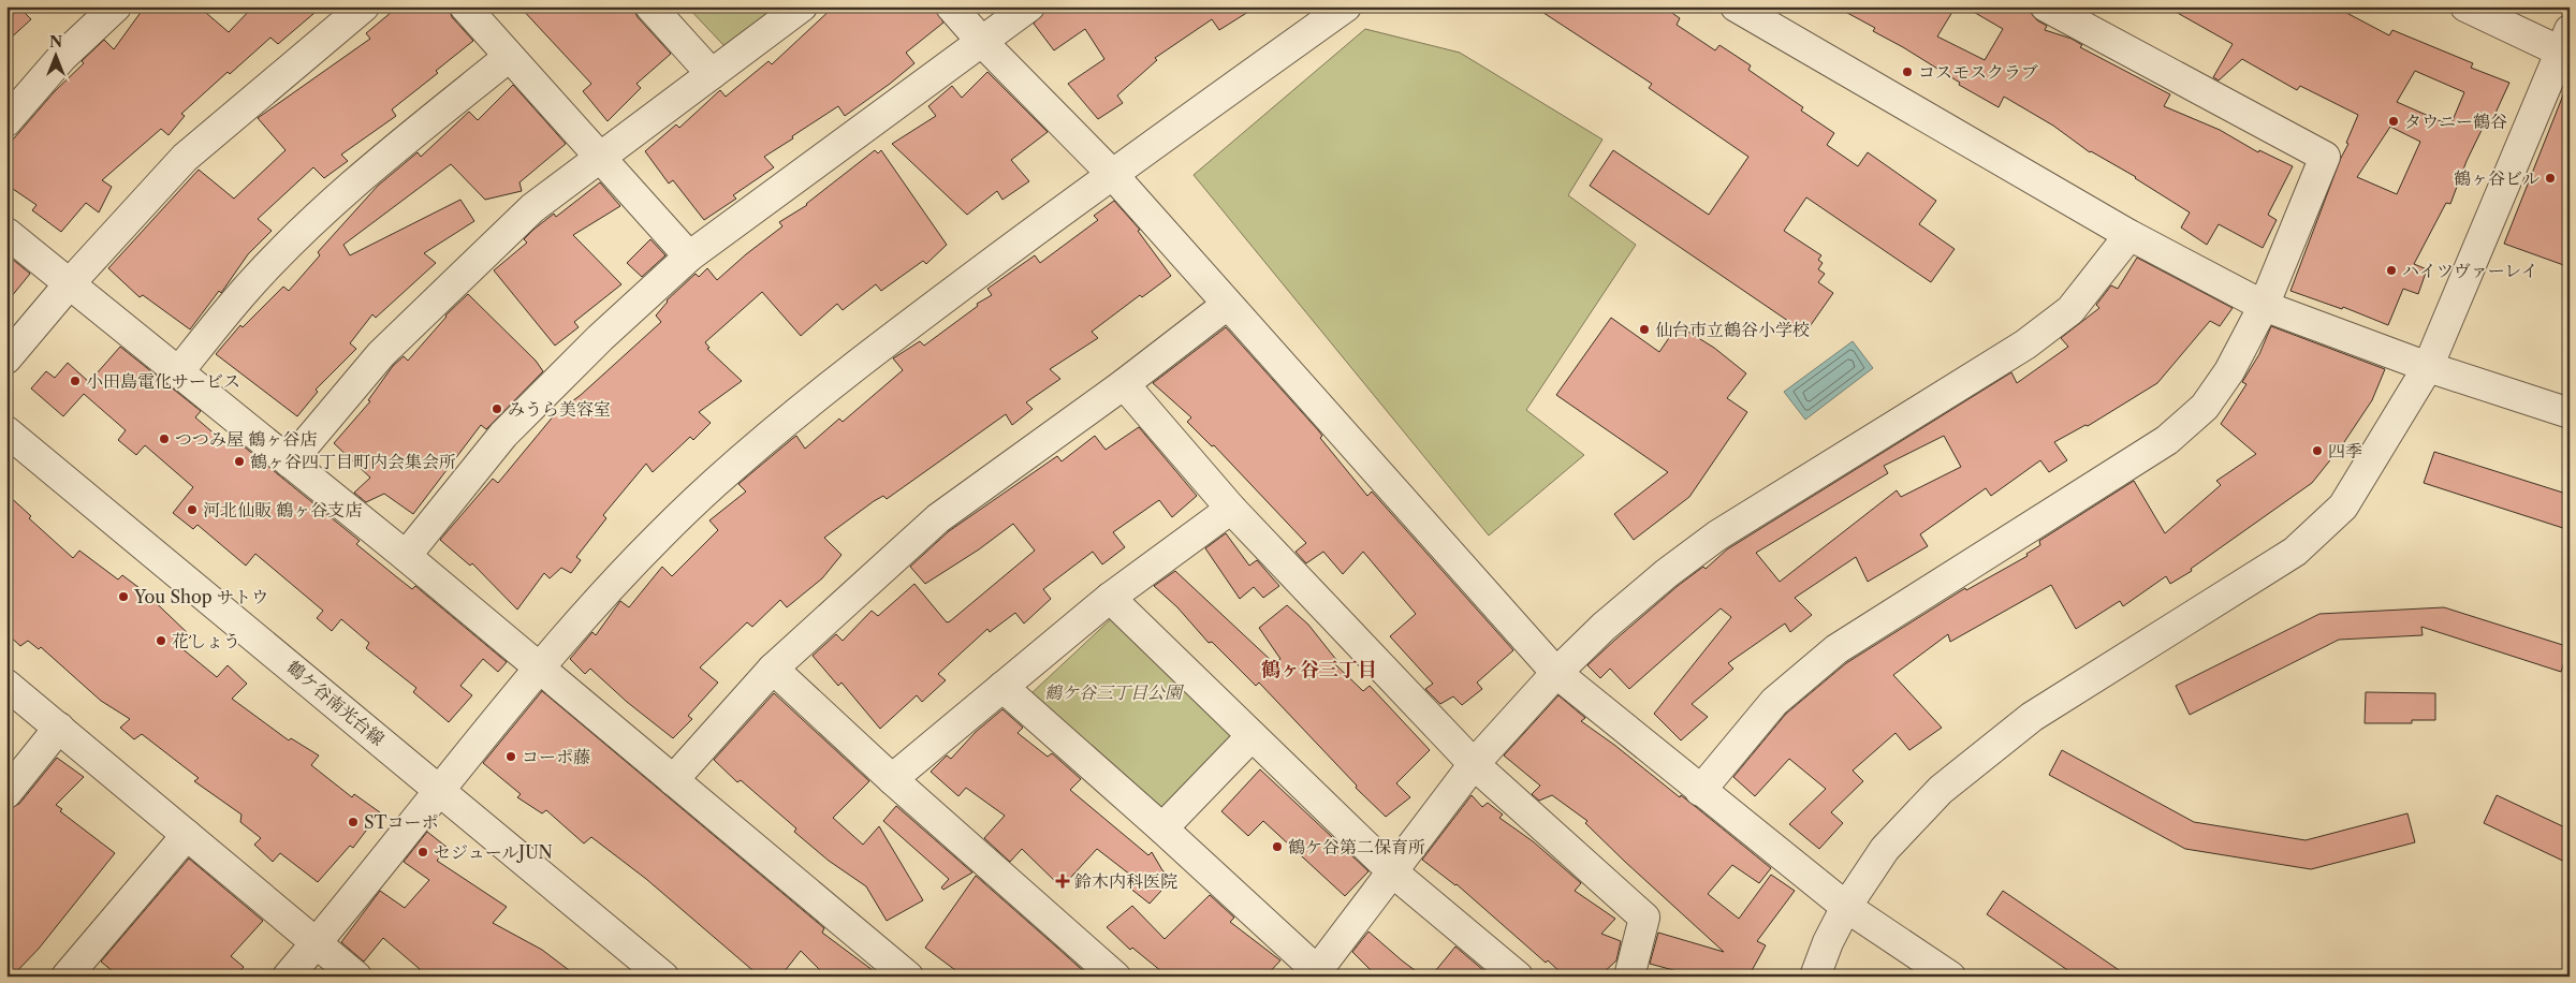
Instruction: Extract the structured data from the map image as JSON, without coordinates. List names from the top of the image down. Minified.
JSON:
{"streets":{"street":["鶴ケ谷南光台線"]},"districts":["鶴ヶ谷三丁目"],"parks":["鶴ケ谷三丁目公園"],"places":{"other":["コスモスクラブ","タウニー鶴谷","鶴ヶ谷ビル","ハイツヴァーレイ","仙台市立鶴谷小学校","小田島電化サービス","みうら美容室","つつみ屋 鶴ヶ谷店","四季","鶴ヶ谷四丁目町内会集会所","河北仙販 鶴ヶ谷支店","You Shop サトウ","花しょう","コーポ藤","STコーポ","鶴ケ谷第二保育所","セジュールJUN"],"health":["鈴木内科医院"]},"north":"top"}
